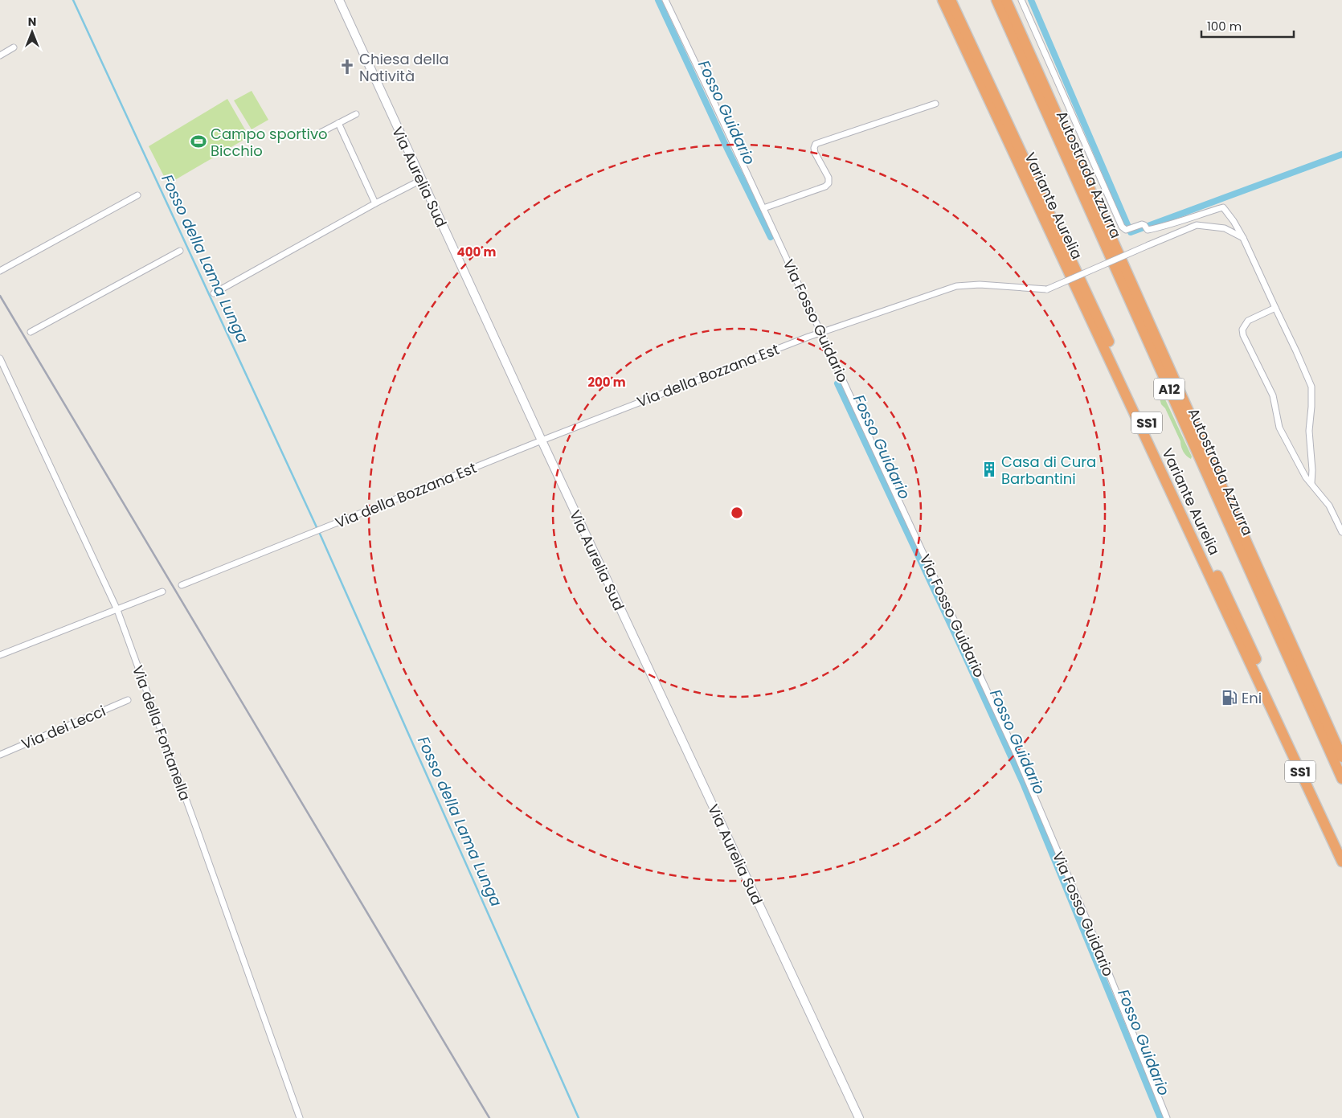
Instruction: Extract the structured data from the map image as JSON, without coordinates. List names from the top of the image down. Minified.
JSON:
{"streets":{"highway":["Autostrada Azzurra","Variante Aurelia","A12","SS1"],"main road":["Via Aurelia Sud"],"street":["Via Fosso Guidario","Via della Bozzana Est","Via dei Lecci","Via della Fontanella"]},"crossings":[["Via Aurelia Sud","Via della Bozzana Est"],["Via Fosso Guidario","Via della Bozzana Est"]],"water":["Fosso Guidario","Fosso della Lama Lunga"],"places":{"church":["Chiesa della Natività"],"sports":["Campo sportivo Bicchio"],"building":["Casa di Cura Barbantini"],"fuel station":["Eni"]},"scale_bar":"100 m","north":"top","rings":["400 m","200 m"]}
